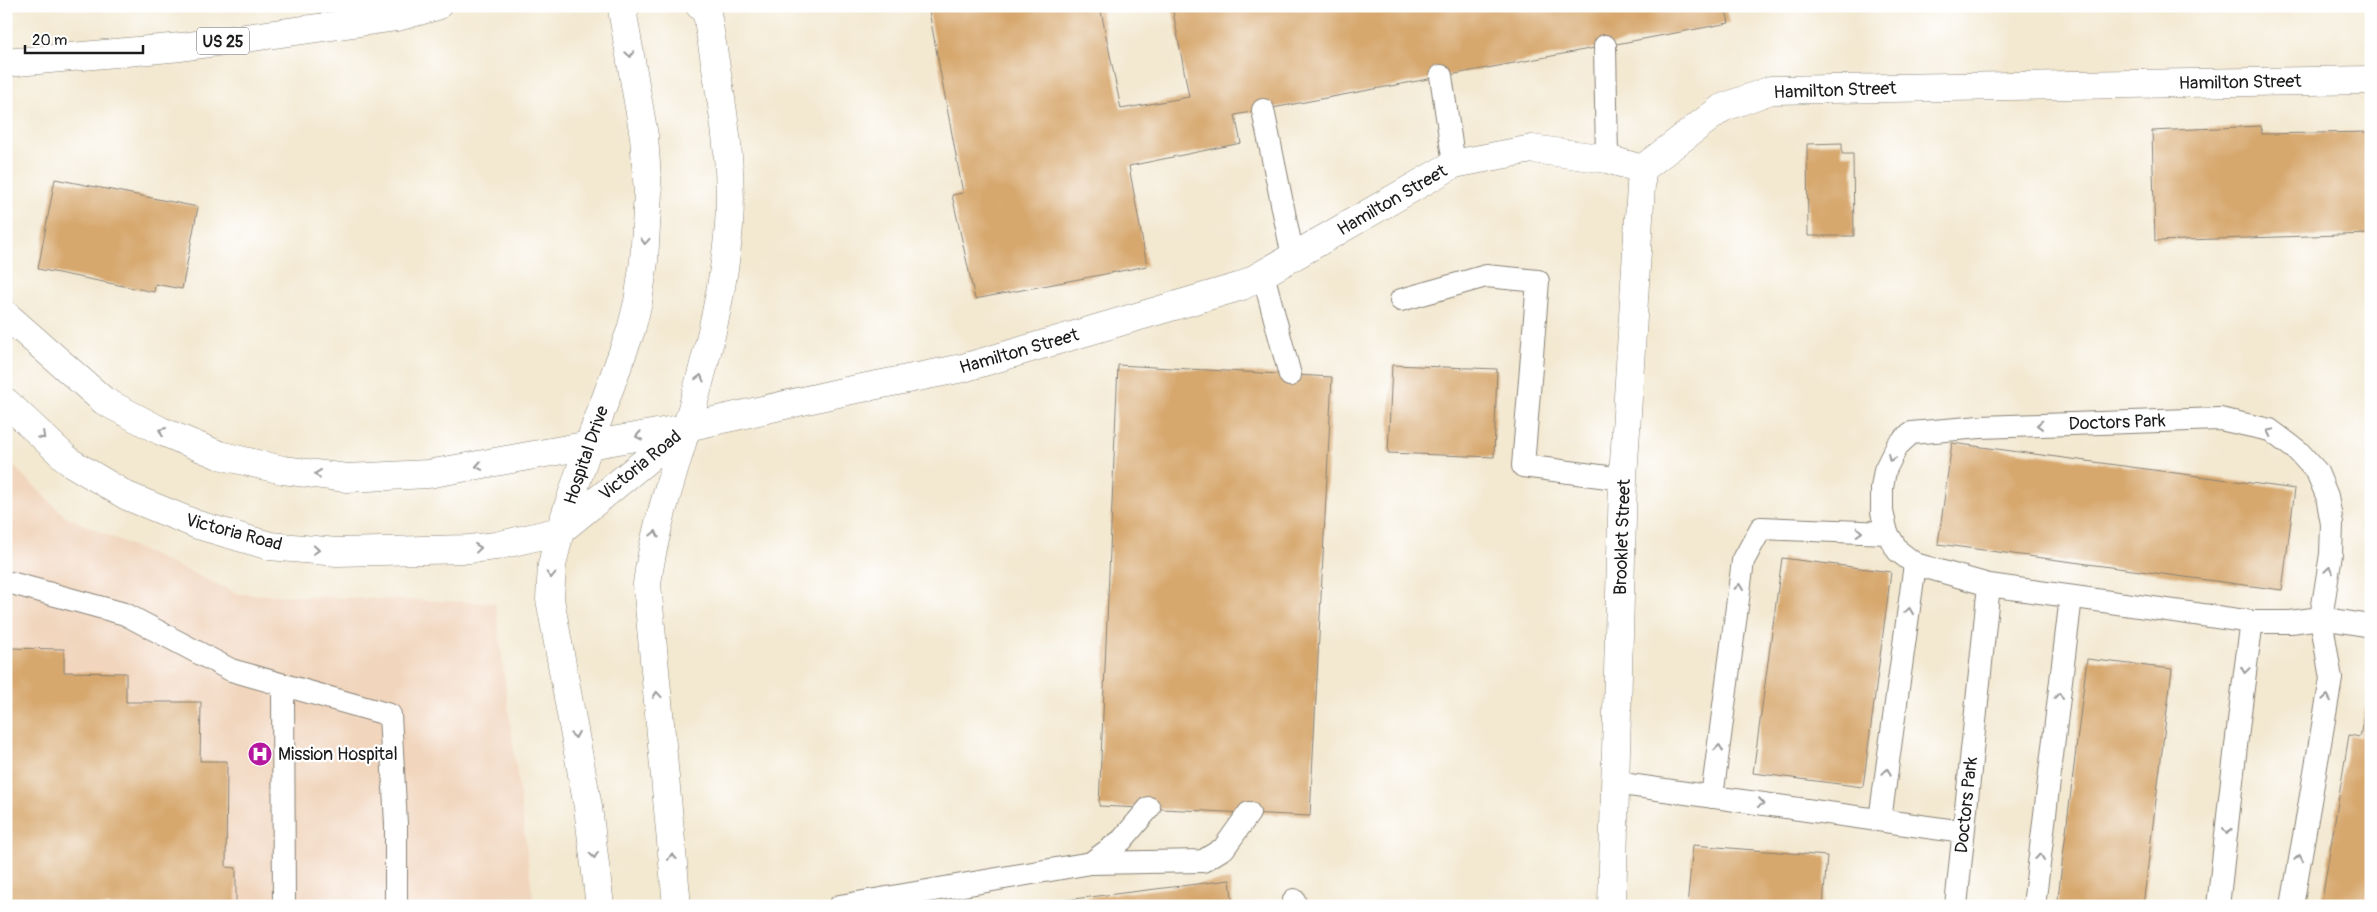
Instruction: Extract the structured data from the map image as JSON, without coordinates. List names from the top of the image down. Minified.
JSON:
{"streets":{"street":["US 25","Hamilton Street","Hospital Drive","Victoria Road","Brooklet Street"],"lane":["Doctors Park"]},"crossings":[["Hamilton Street","Victoria Road"],["Hamilton Street","Brooklet Street"],["Hospital Drive","Victoria Road"]],"places":{"hospital":["Mission Hospital"]},"scale_bar":"20 m"}
